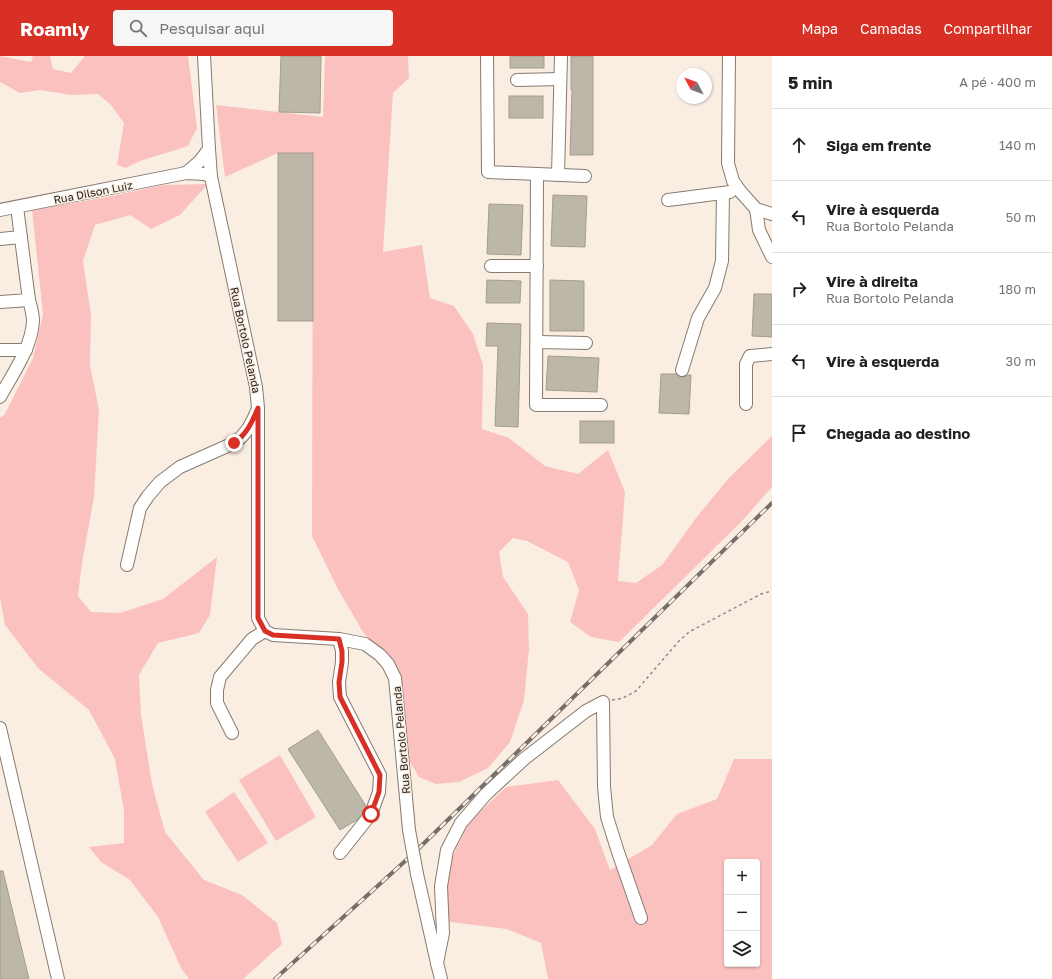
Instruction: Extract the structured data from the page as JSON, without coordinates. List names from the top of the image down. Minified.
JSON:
{"streets":{"street":["Rua Dilson Luiz","Rua Bortolo Pelanda"]},"north":"top left","page":{"header":"Roamly","search":"Pesquisar aqui","nav":["Mapa","Camadas","Compartilhar"],"heading":["5 min","A pé · 400 m"],"list":[["Siga em frente","140 m"],["Vire à esquerda","Rua Bortolo Pelanda","50 m"],["Vire à direita","Rua Bortolo Pelanda","180 m"],["Vire à esquerda","30 m"],"Chegada ao destino"],"map_buttons":["+","−"]}}
